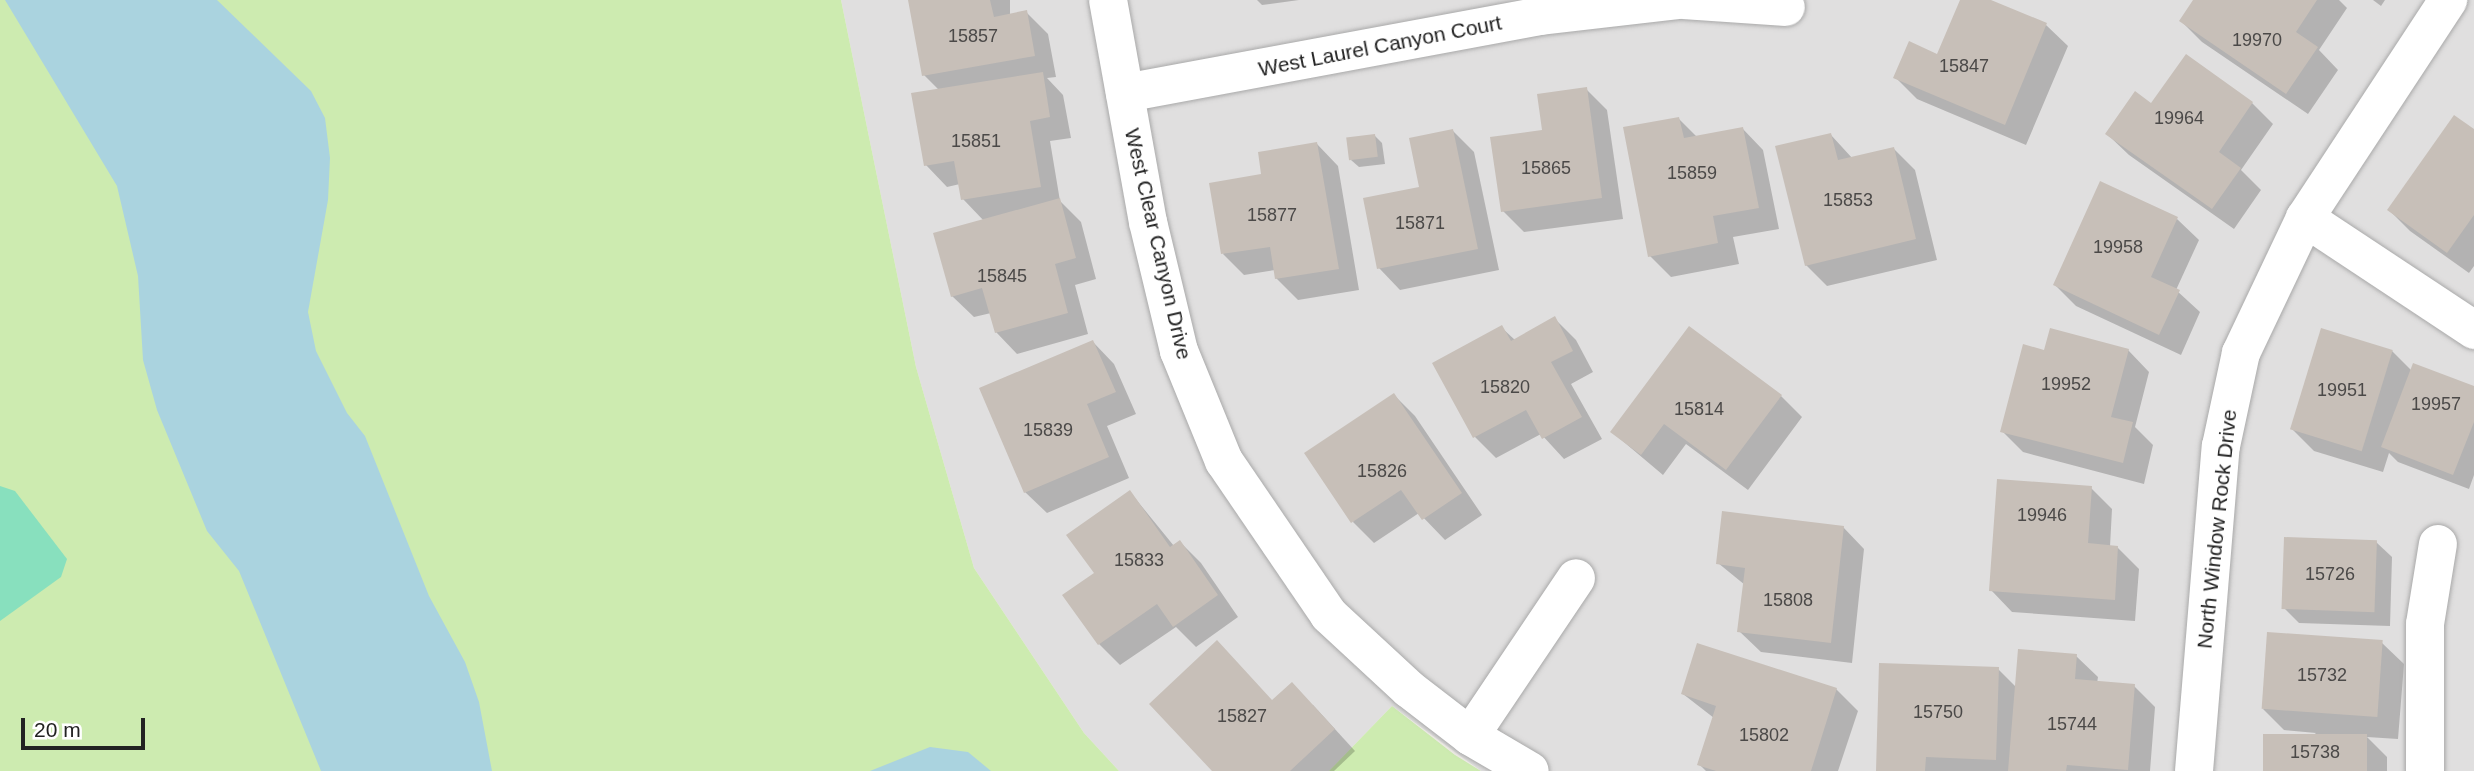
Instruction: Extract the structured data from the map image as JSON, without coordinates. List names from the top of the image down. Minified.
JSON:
{"streets":{"street":["West Laurel Canyon Court","West Clear Canyon Drive","North Window Rock Drive"]},"crossings":[["West Laurel Canyon Court","West Clear Canyon Drive"]],"house_numbers":["15857","19970","15847","19964","15851","15865","15859","15853","15877","15871","19958","15845","19952","15820","19951","19957","15814","15839","15826","19946","15833","15726","15808","15732","15750","15827","15744","15802","15738"],"scale_bar":"20 m"}
